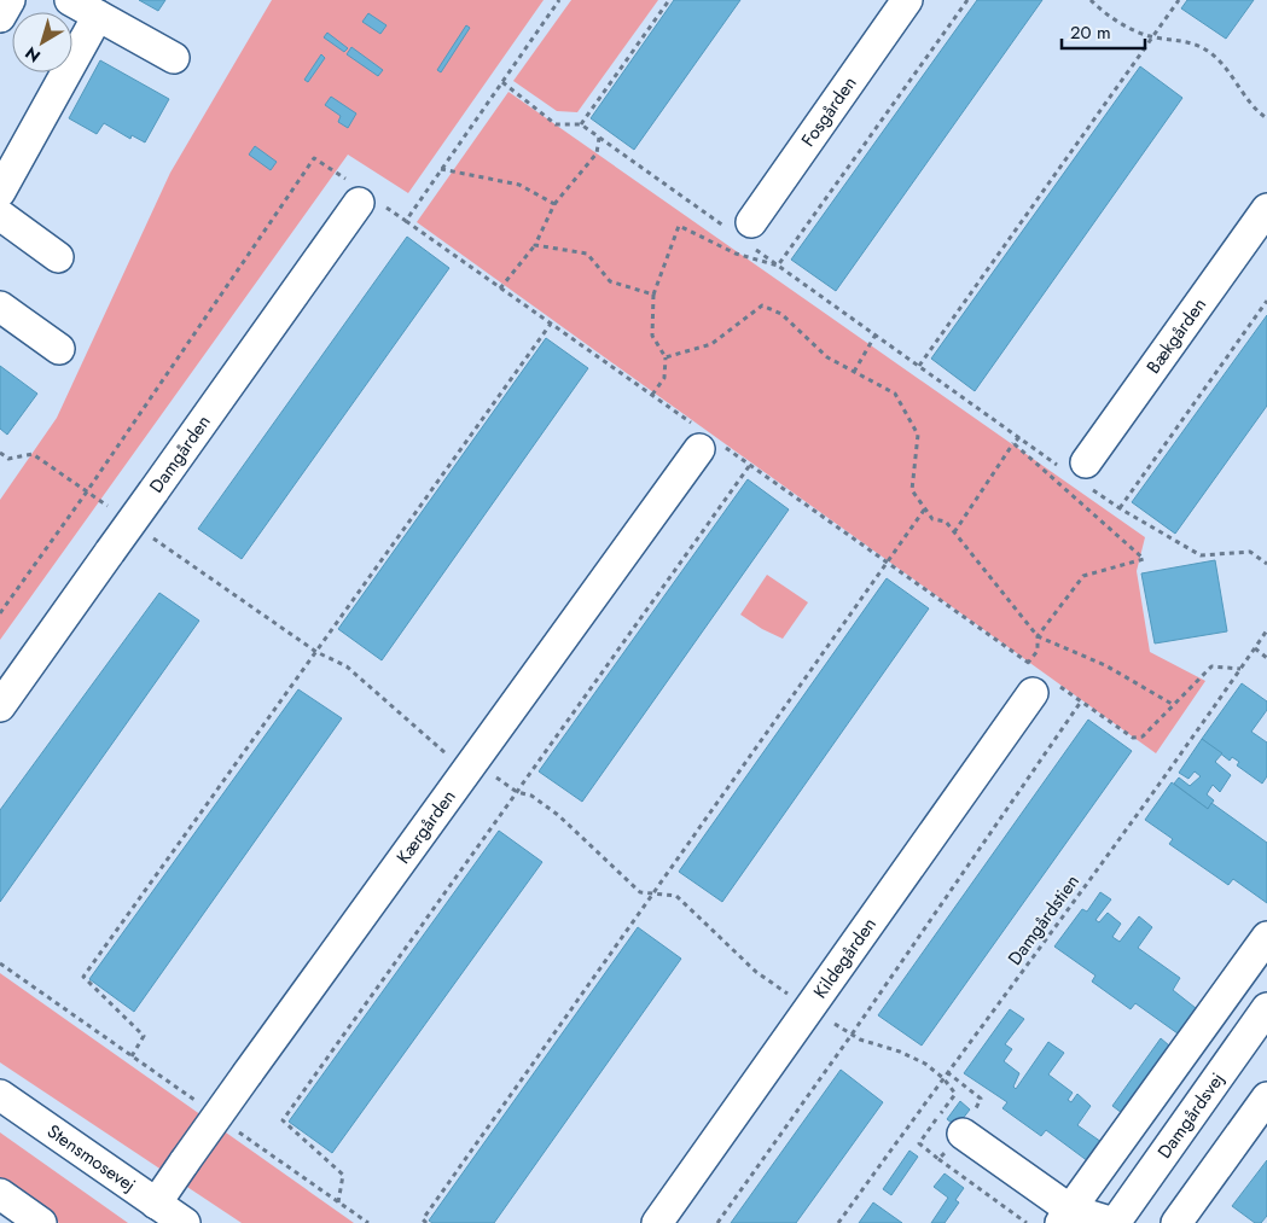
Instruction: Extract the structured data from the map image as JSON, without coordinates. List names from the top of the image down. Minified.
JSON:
{"streets":{"street":["Fosgården","Bækgården","Damgården","Kærgården","Kildegården","Damgårdsvej","Stensmosevej"],"path":["Damgårdstien"]},"crossings":[["Kærgården","Stensmosevej"]],"scale_bar":"20 m","north":"bottom left"}
